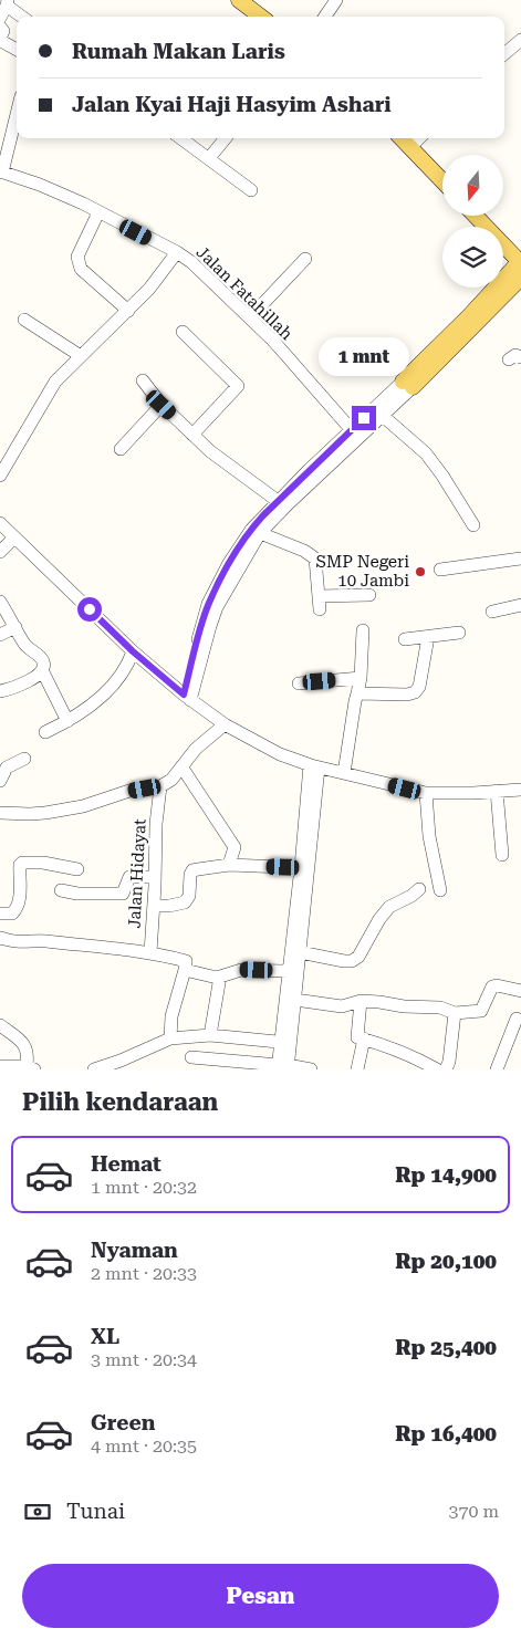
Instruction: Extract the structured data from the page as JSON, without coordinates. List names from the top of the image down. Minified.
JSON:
{"streets":{"street":["Jalan Fatahillah","Jalan Hidayat"]},"places":["SMP Negeri 10 Jambi"],"north":"bottom","page":{"banner":["Rumah Makan Laris","Jalan Kyai Haji Hasyim Ashari"],"bubble":"1 mnt","heading":"Pilih kendaraan","list":[{"name":"Hemat","note":"1 mnt · 20:32","value":"Rp 14,900"},{"name":"Nyaman","note":"2 mnt · 20:33","value":"Rp 20,100"},{"name":"XL","note":"3 mnt · 20:34","value":"Rp 25,400"},{"name":"Green","note":"4 mnt · 20:35","value":"Rp 16,400"}],"pay":["Tunai","370 m"],"buttons":"Pesan"}}
